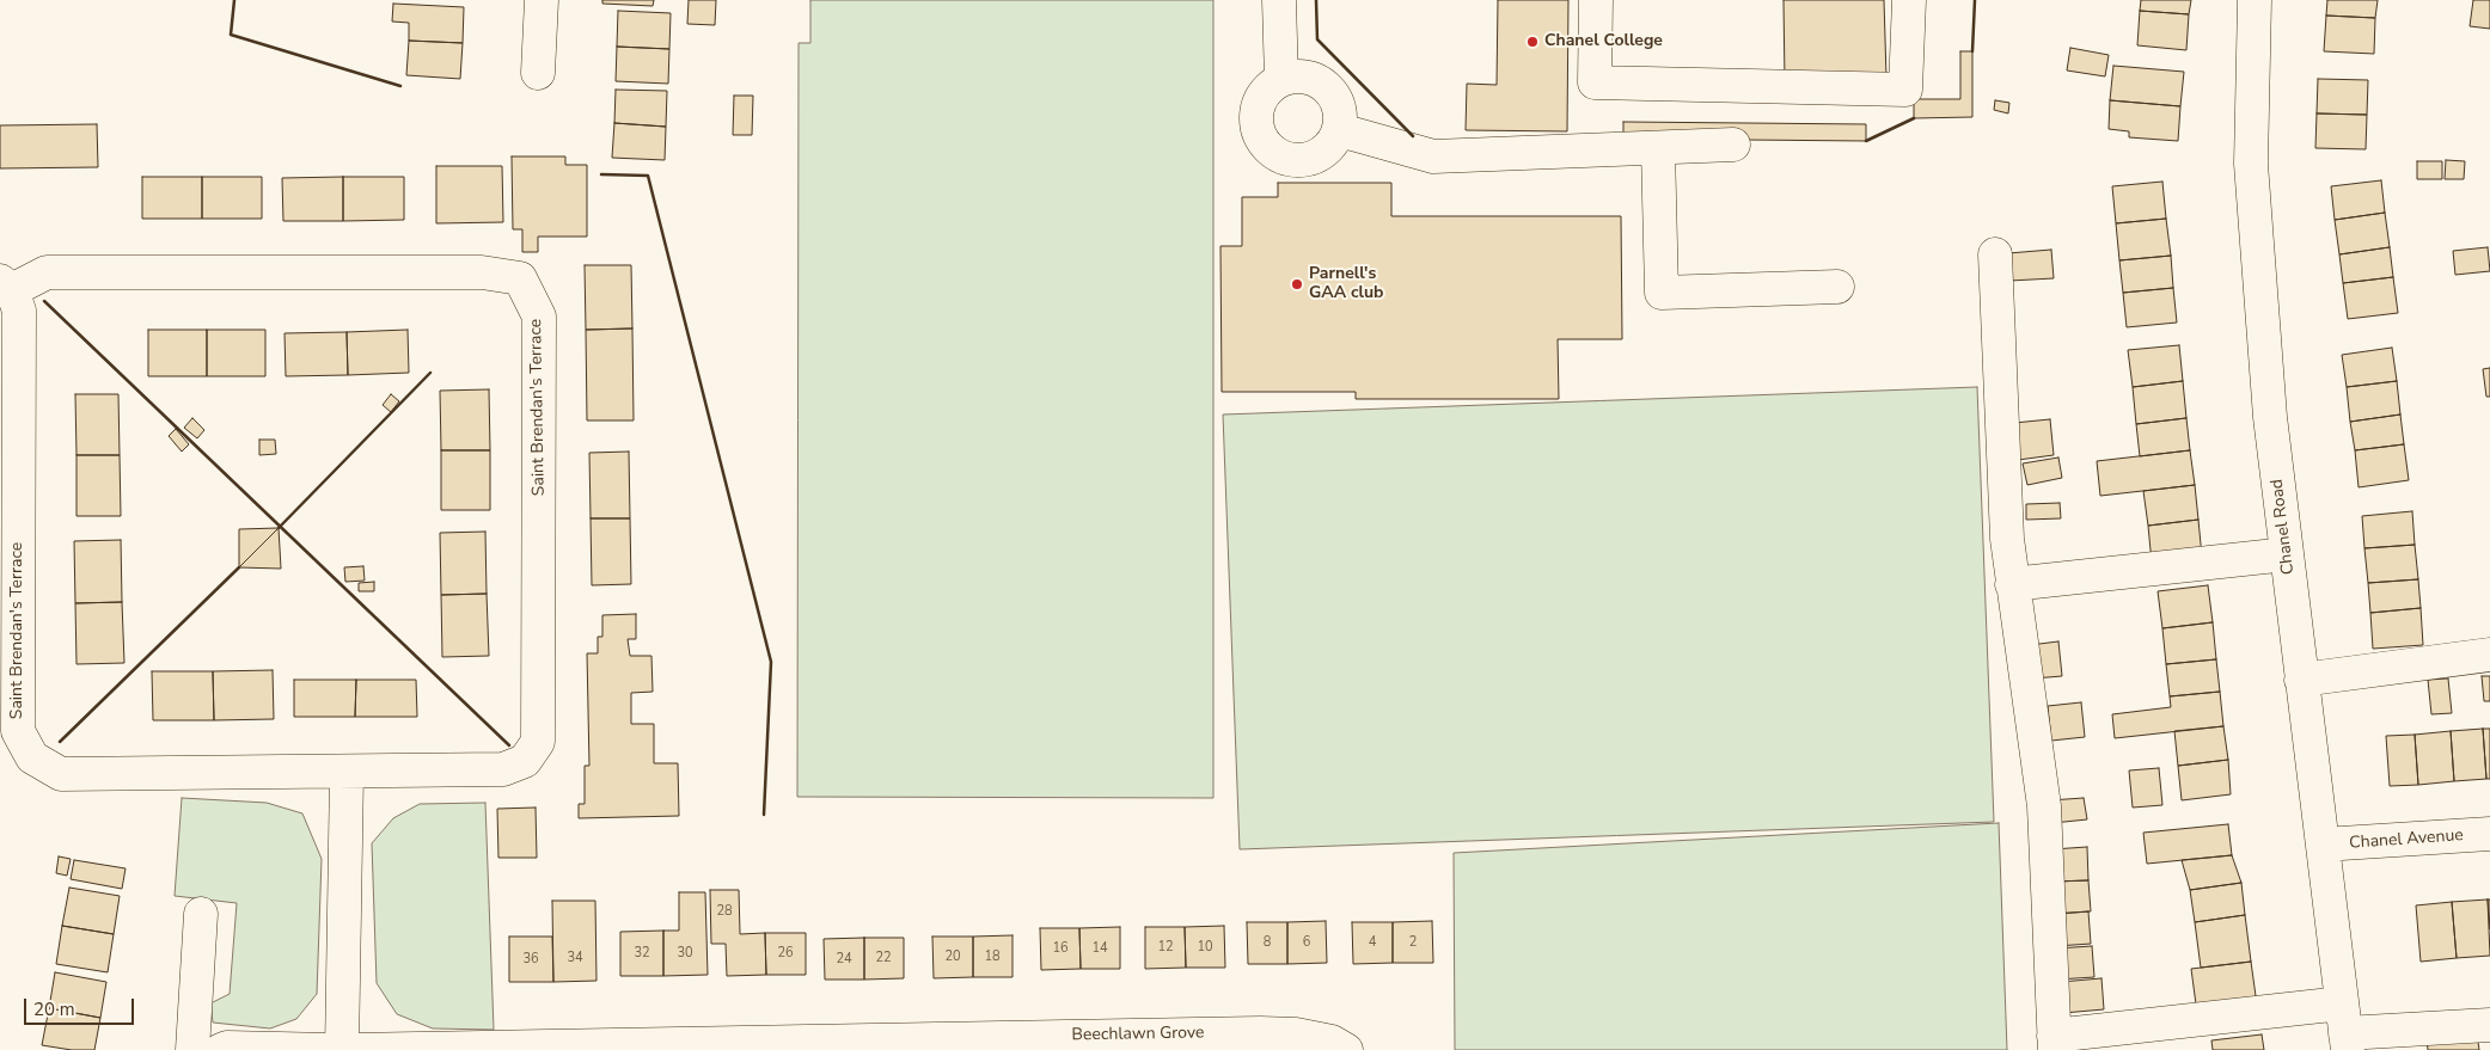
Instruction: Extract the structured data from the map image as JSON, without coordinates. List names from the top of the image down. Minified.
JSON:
{"streets":{"street":["Saint Brendan's Terrace","Chanel Road","Chanel Avenue","Beechlawn Grove"]},"crossings":[["Chanel Road","Chanel Avenue"]],"places":["Chanel College","Parnell's GAA club"],"house_numbers":["28","8","6","4","2","12","10","16","14","32","30","26","20","18","34","22","36","24"],"scale_bar":"20 m"}
